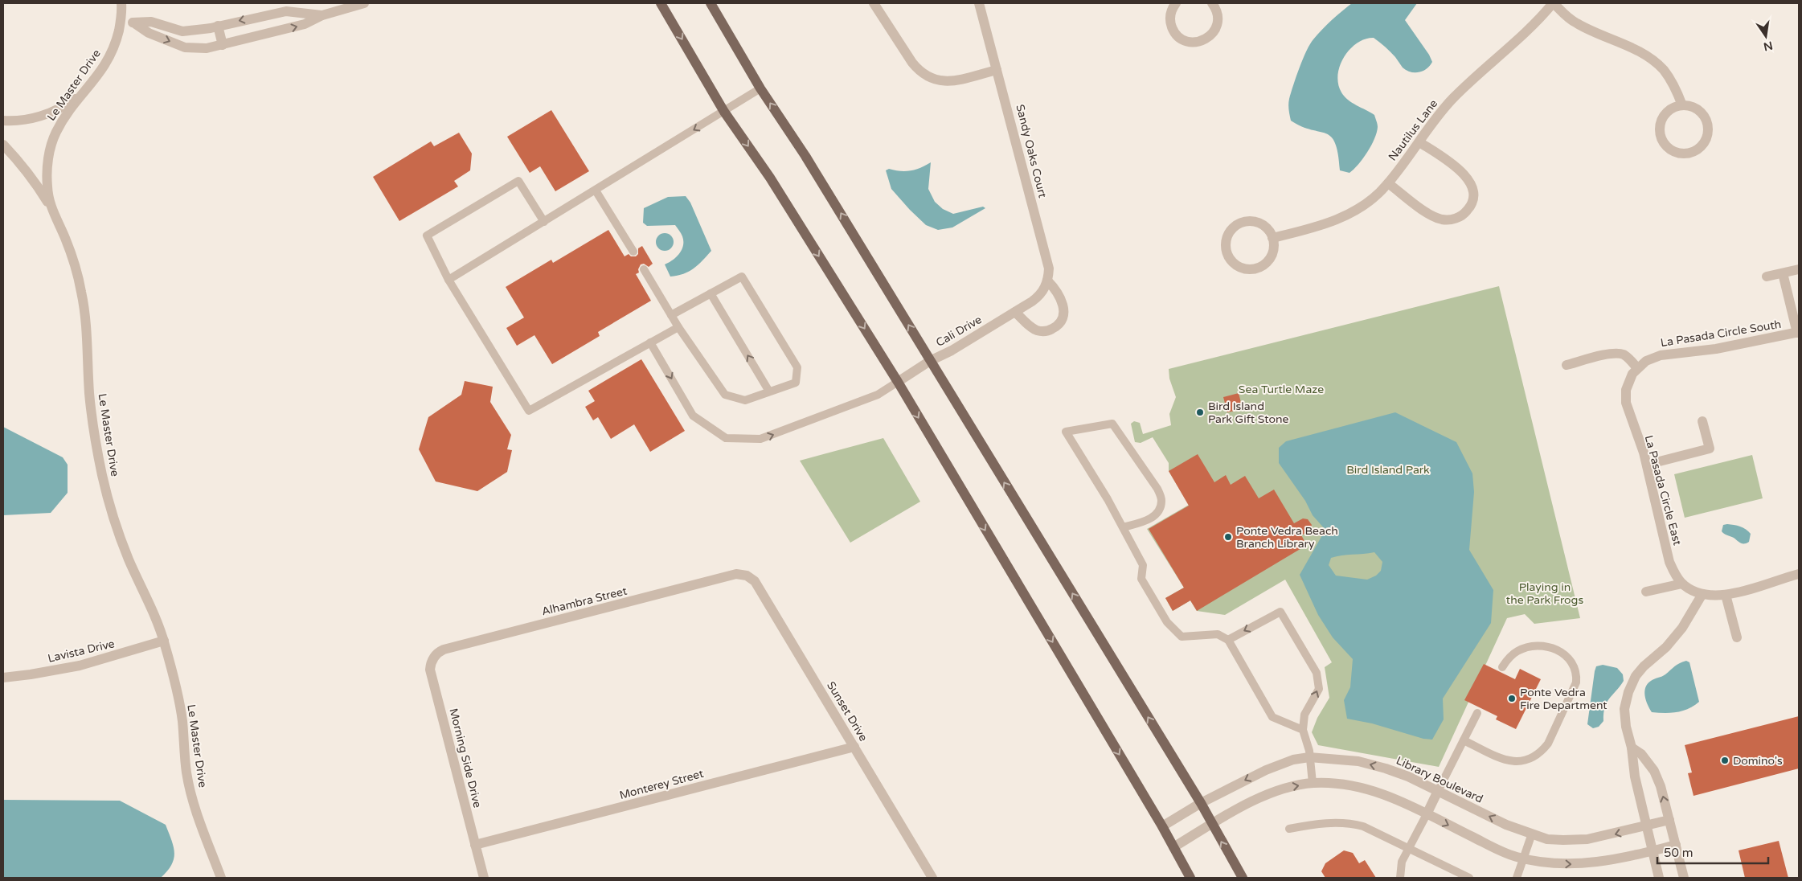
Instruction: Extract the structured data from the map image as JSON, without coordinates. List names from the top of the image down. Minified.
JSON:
{"streets":{"street":["Le Master Drive","Nautilus Lane","Sandy Oaks Court","Cali Drive","La Pasada Circle South","La Pasada Circle East","Alhambra Street","Lavista Drive","Sunset Drive","Morning Side Drive","Library Boulevard","Monterey Street"]},"crossings":[["Le Master Drive","Lavista Drive"],["Sandy Oaks Court","Cali Drive"],["La Pasada Circle South","La Pasada Circle East"],["Alhambra Street","Sunset Drive"],["Alhambra Street","Morning Side Drive"],["Sunset Drive","Monterey Street"],["Morning Side Drive","Monterey Street"]],"parks":["Sea Turtle Maze","Bird Island Park","Playing in the Park Frogs"],"places":["Bird Island Park Gift Stone","Ponte Vedra Beach Branch Library","Ponte Vedra Fire Department","Domino's"],"scale_bar":"50 m","north":"bottom"}
